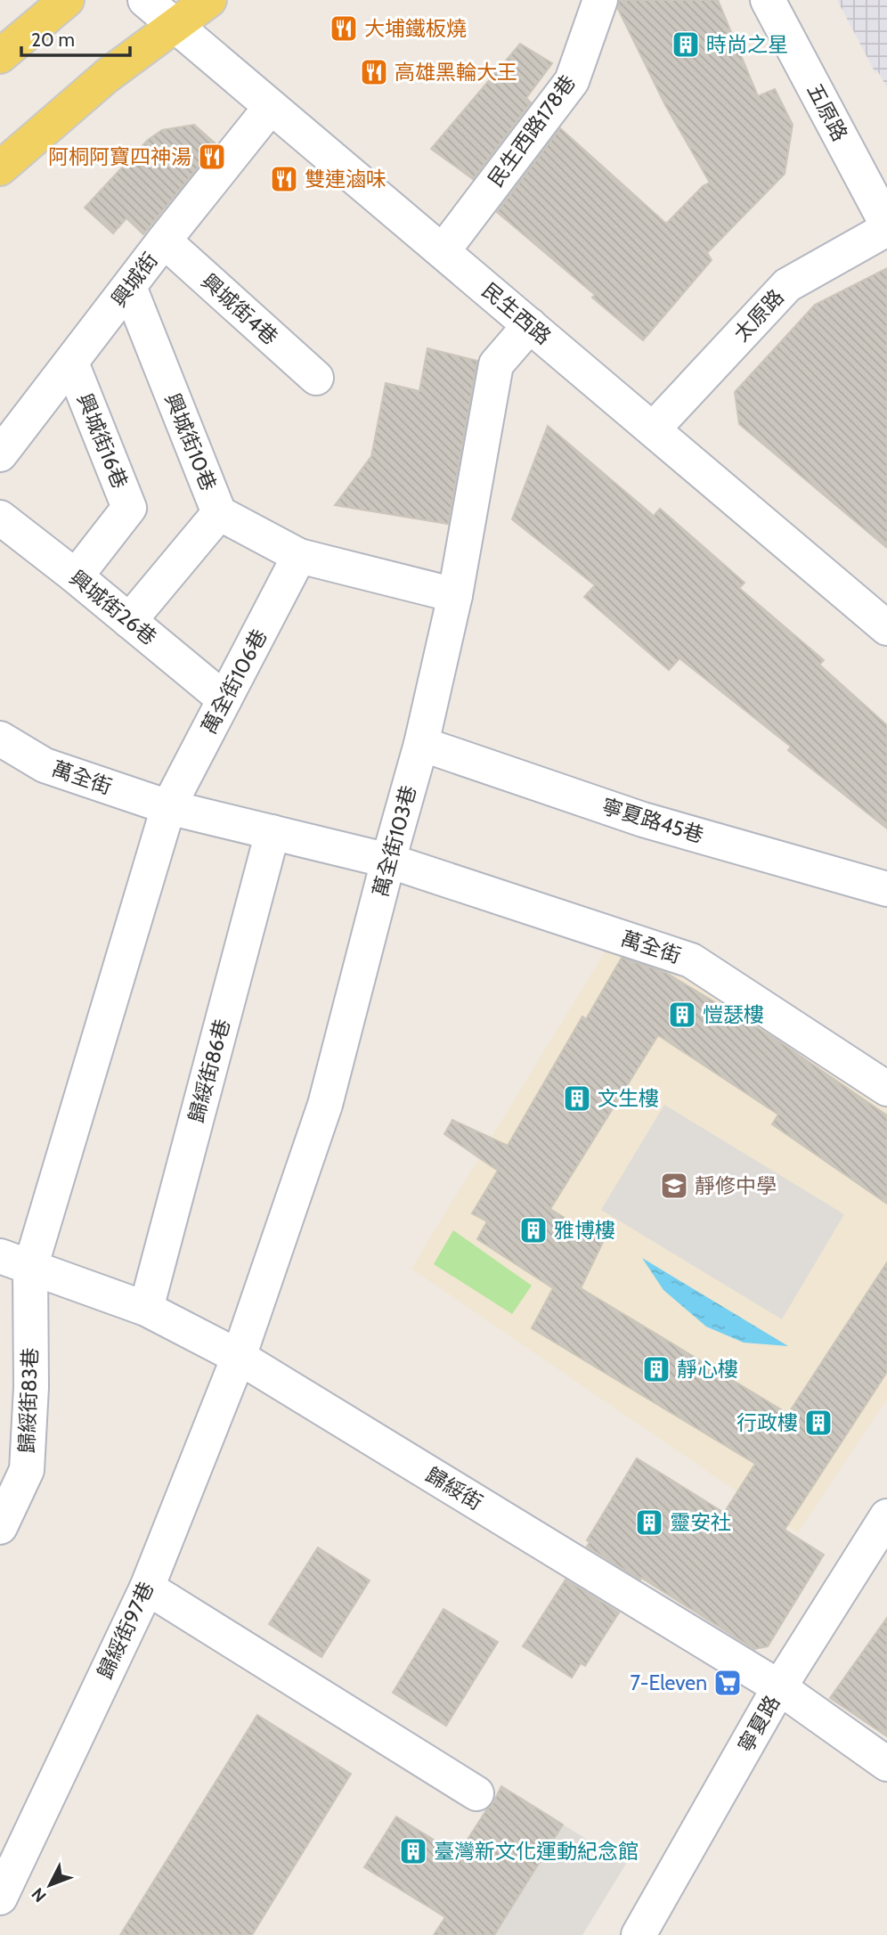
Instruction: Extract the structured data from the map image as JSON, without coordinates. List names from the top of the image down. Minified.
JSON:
{"streets":{"street":["五原路","民生西路178巷","興城街","興城街4巷","民生西路","太原路","興城街16巷","興城街10巷","興城街26巷","萬全街106巷","萬全街","寧夏路45巷","萬全街103巷","歸綏街86巷","歸綏街83巷","歸綏街","歸綏街97巷","寧夏路"]},"crossings":[["五原路","太原路"],["民生西路178巷","民生西路"],["興城街","興城街4巷"],["興城街","民生西路"],["興城街","興城街16巷"],["興城街","興城街10巷"],["民生西路","太原路"],["民生西路","萬全街103巷"],["興城街16巷","興城街26巷"],["興城街10巷","萬全街106巷"],["興城街10巷","萬全街103巷"],["興城街26巷","萬全街106巷"],["萬全街106巷","萬全街"],["萬全街","萬全街103巷"],["萬全街","歸綏街86巷"],["寧夏路45巷","萬全街103巷"],["萬全街103巷","歸綏街"],["萬全街103巷","歸綏街97巷"],["歸綏街86巷","歸綏街"],["歸綏街83巷","歸綏街"],["歸綏街","歸綏街97巷"],["歸綏街","寧夏路"]],"places":{"restaurant":["大埔鐵板燒","高雄黑輪大王","阿桐阿寶四神湯","雙連滷味"],"building":["時尚之星","愷瑟樓","文生樓","雅博樓","靜心樓","行政樓","靈安社","臺灣新文化運動紀念館"],"school or university":["靜修中學"],"supermarket":["7-Eleven"]},"scale_bar":"20 m","north":"bottom left"}
